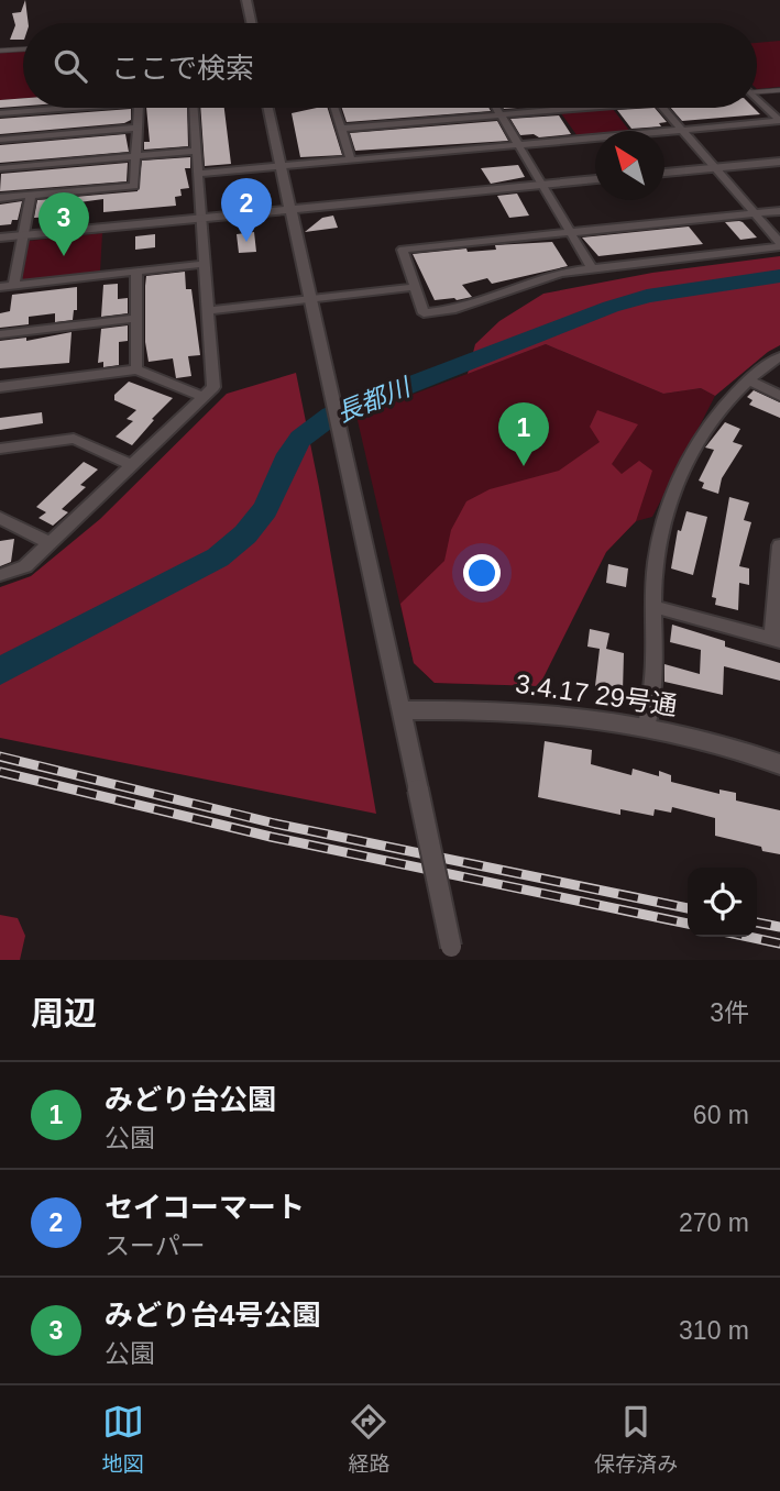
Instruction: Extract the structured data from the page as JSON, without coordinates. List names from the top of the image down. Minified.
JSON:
{"streets":{"street":["3.4.17 29号通"]},"water":["長都川"],"north":"top left","page":{"search":"ここで検索","pins":["2","3","1"],"heading":["周辺","3件"],"list":[{"mark":"1","name":"みどり台公園","note":"公園","value":"60 m"},{"mark":"2","name":"セイコーマート","note":"スーパー","value":"270 m"},{"mark":"3","name":"みどり台4号公園","note":"公園","value":"310 m"}],"nav":["地図","経路","保存済み"]}}
